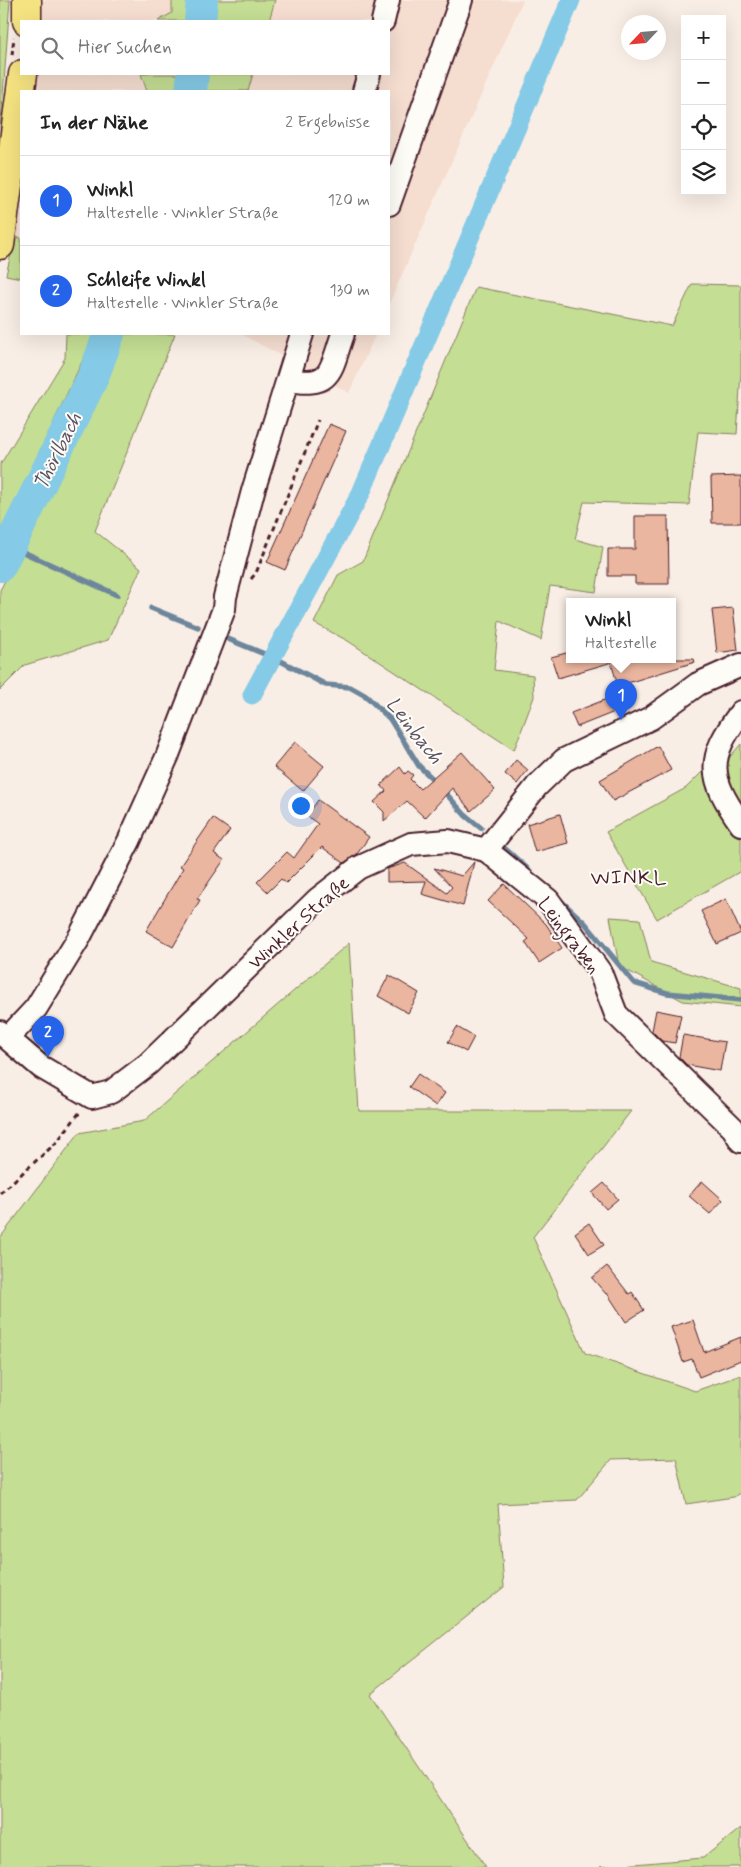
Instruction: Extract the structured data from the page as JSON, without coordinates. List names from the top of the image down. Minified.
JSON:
{"streets":{"street":["Winkler Straße","Leingraben"]},"crossings":[["Winkler Straße","Leingraben"]],"districts":["WINKL"],"water":["Thörlbach","Leinbach"],"north":"bottom left","page":{"map_buttons":["+","−"],"search":"Hier suchen","heading":["In der Nähe","2 Ergebnisse"],"list":[{"mark":"1","name":"Winkl","note":"Haltestelle · Winkler Straße","value":"120 m"},{"mark":"2","name":"Schleife Winkl","note":"Haltestelle · Winkler Straße","value":"130 m"}],"popup":["Winkl","Haltestelle"],"pins":["1","2"]}}
